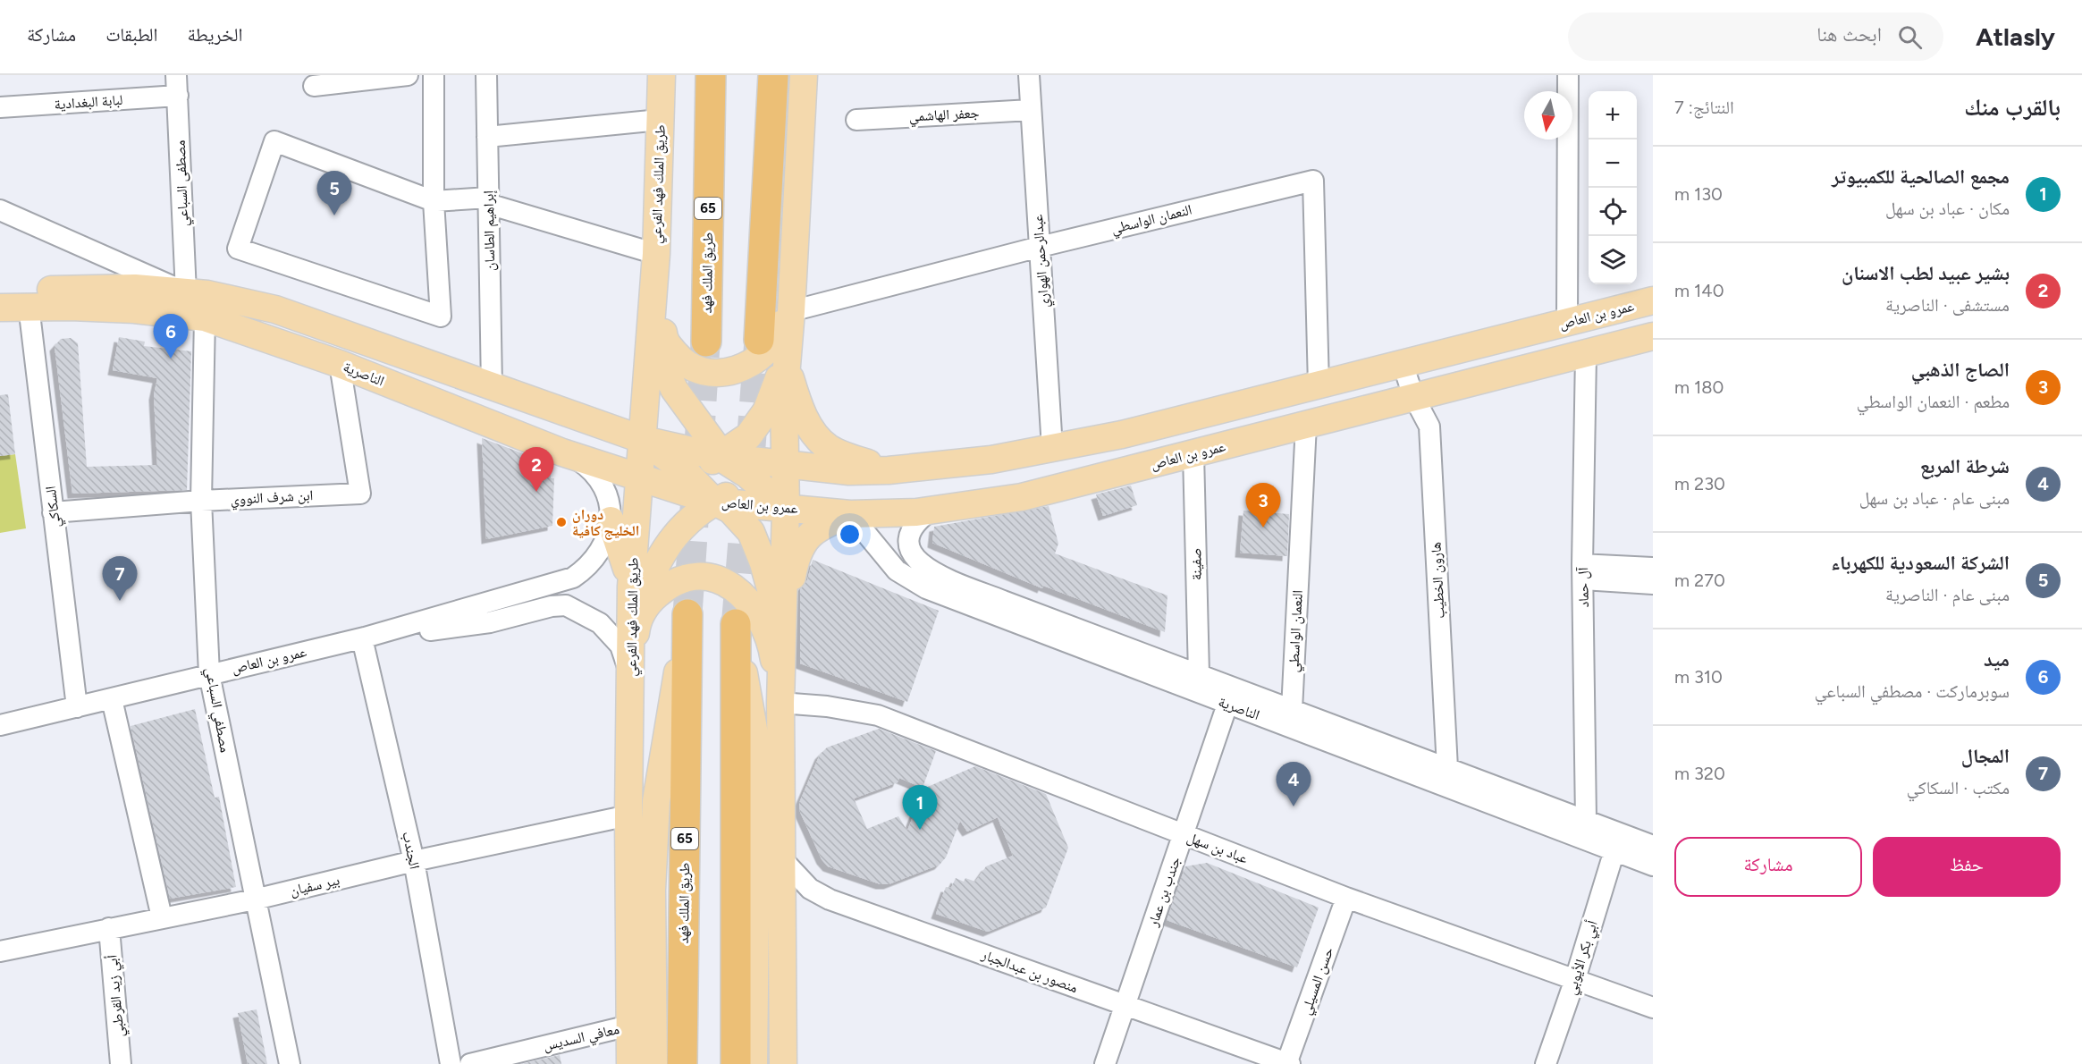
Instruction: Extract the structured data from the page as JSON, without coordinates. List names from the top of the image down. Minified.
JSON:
{"streets":{"highway":["65","طريق الملك فهد"],"main road":["طريق الملك فهد الفرعي","عمرو بن العاص","الناصرية"],"street":["لبابة البغدادية","جعفر الهاشمي","مصطفى السباعي","النعمان الواسطي","إبراهيم الطاسان","عبدالرحمن الهواري","ابن شرف النووي","السكاكي","صفينة","هارون الخطيب","آل حماد","مصطفي السباعي","عباد بن سهل","الجندب","بير سفيان","جندب بن عمار","أبي بكر الأيوبي","منصور بن عبدالجبار","حسن المسيلي","أبي زيد القرطبي","معافي السديس"]},"crossings":[["لبابة البغدادية","مصطفى السباعي"],["جعفر الهاشمي","عبدالرحمن الهواري"],["مصطفى السباعي","الناصرية"],["طريق الملك فهد الفرعي","الناصرية"],["طريق الملك فهد الفرعي","بير سفيان"],["طريق الملك فهد الفرعي","معافي السديس"],["النعمان الواسطي","عبدالرحمن الهواري"],["النعمان الواسطي","عمرو بن العاص"],["النعمان الواسطي","الناصرية"],["إبراهيم الطاسان","الناصرية"],["عبدالرحمن الهواري","عمرو بن العاص"],["عمرو بن العاص","الناصرية"],["عمرو بن العاص","السكاكي"],["عمرو بن العاص","صفينة"],["عمرو بن العاص","هارون الخطيب"],["عمرو بن العاص","آل حماد"],["عمرو بن العاص","مصطفي السباعي"],["عمرو بن العاص","الجندب"],["الناصرية","ابن شرف النووي"],["الناصرية","السكاكي"],["الناصرية","صفينة"],["الناصرية","هارون الخطيب"],["الناصرية","آل حماد"],["الناصرية","مصطفي السباعي"],["الناصرية","جندب بن عمار"],["الناصرية","أبي بكر الأيوبي"],["ابن شرف النووي","السكاكي"],["ابن شرف النووي","مصطفي السباعي"],["مصطفي السباعي","بير سفيان"],["عباد بن سهل","جندب بن عمار"],["عباد بن سهل","أبي بكر الأيوبي"],["عباد بن سهل","حسن المسيلي"],["الجندب","بير سفيان"],["بير سفيان","أبي زيد القرطبي"],["جندب بن عمار","منصور بن عبدالجبار"],["منصور بن عبدالجبار","حسن المسيلي"]],"places":["دوران الخليج كافية"],"north":"bottom","page":{"header":"Atlasly","search":"ابحث هنا","nav":["الخريطة","الطبقات","مشاركة"],"heading":["بالقرب منك","النتائج: 7"],"map_buttons":["+","−"],"list":[{"mark":"1","name":"مجمع الصالحية للكمبيوتر","note":"مكان · عباد بن سهل","value":"130 m"},{"mark":"2","name":"بشير عبيد لطب الاسنان","note":"مستشفى · الناصرية","value":"140 m"},{"mark":"3","name":"الصاج الذهبي","note":"مطعم · النعمان الواسطي","value":"180 m"},{"mark":"4","name":"شرطة المربع","note":"مبنى عام · عباد بن سهل","value":"230 m"},{"mark":"5","name":"الشركة السعودية للكهرباء","note":"مبنى عام · الناصرية","value":"270 m"},{"mark":"6","name":"ميد","note":"سوبرماركت · مصطفي السباعي","value":"310 m"},{"mark":"7","name":"المجال","note":"مكتب · السكاكي","value":"320 m"}],"pins":["5","6","2","3","7","4","1"],"buttons":["حفظ","مشاركة"]}}
